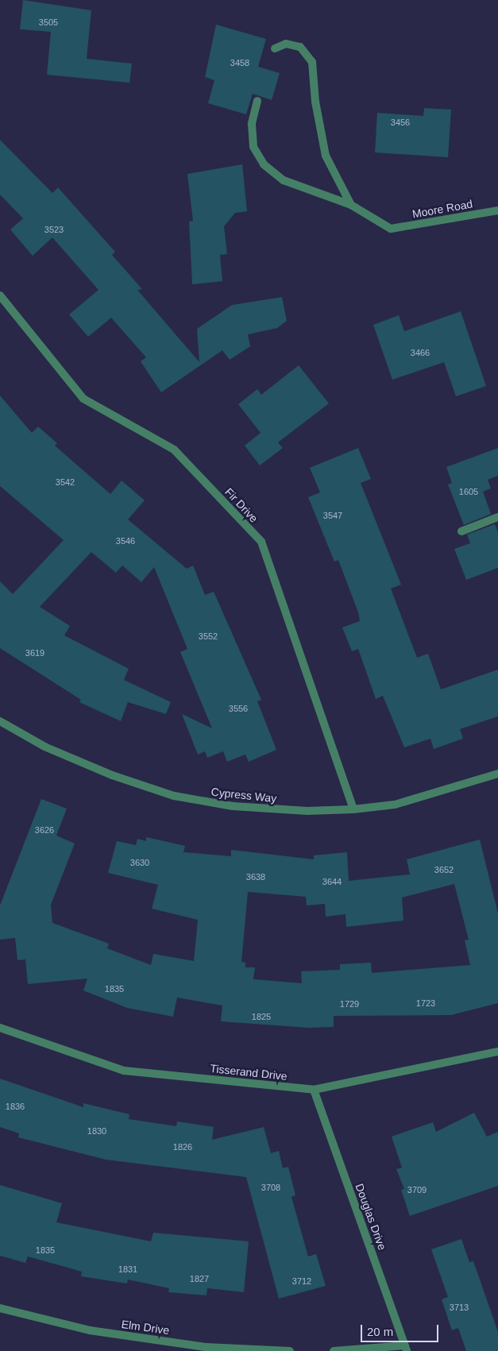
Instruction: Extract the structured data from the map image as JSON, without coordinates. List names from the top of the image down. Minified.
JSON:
{"streets":{"street":["Moore Road","Fir Drive","Cypress Way","Tisserand Drive","Douglas Drive","Elm Drive"]},"crossings":[["Fir Drive","Cypress Way"],["Tisserand Drive","Douglas Drive"]],"house_numbers":["3505","3458","3456","3523","3466","3542","1605","3547","3546","3552","3619","3556","3626","3630","3652","3638","3644","1835","1723","1729","1825","1836","1830","1826","3708","3709","1835","1831","1827","3712","3713"],"scale_bar":"20 m"}
